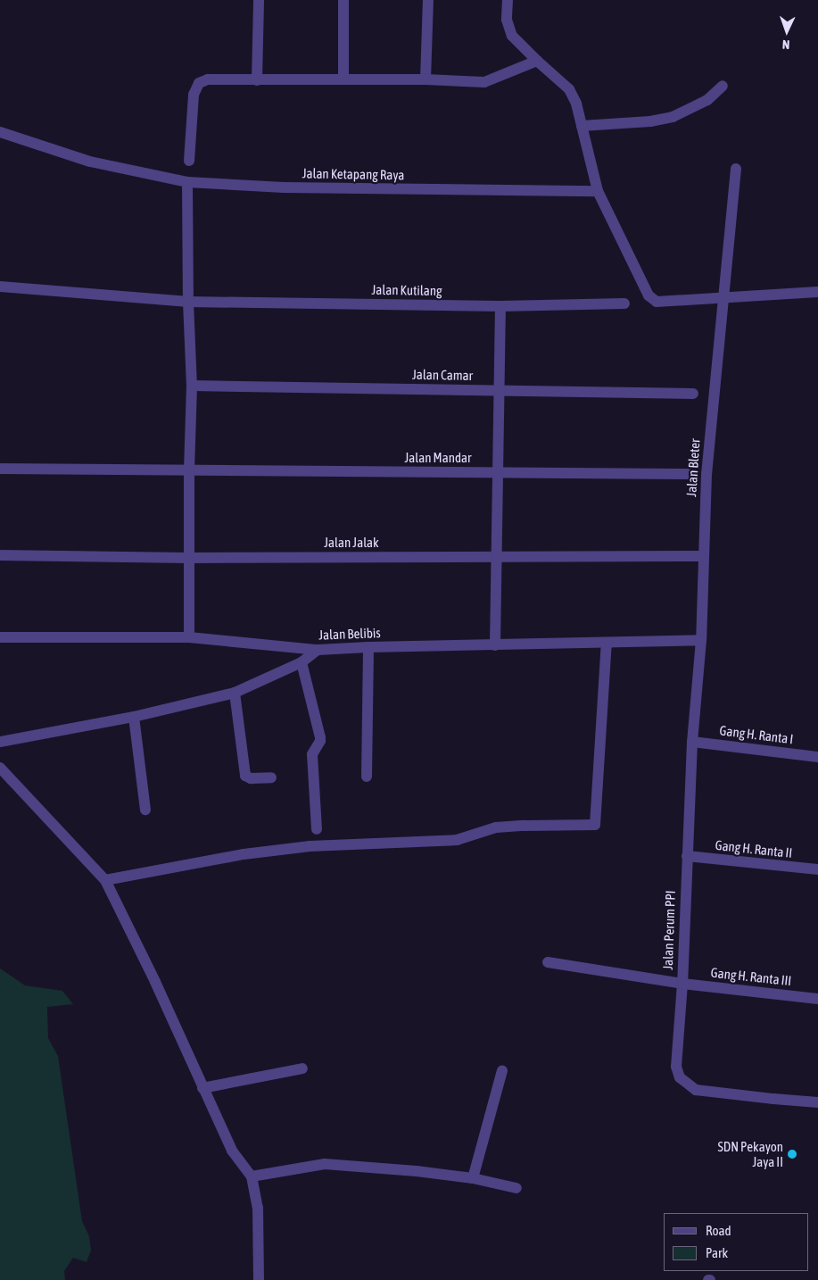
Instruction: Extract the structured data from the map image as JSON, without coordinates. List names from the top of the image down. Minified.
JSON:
{"streets":{"street":["Jalan Ketapang Raya","Jalan Kutilang","Jalan Camar","Jalan Mandar","Jalan Bleter","Jalan Jalak","Jalan Belibis","Gang H. Ranta I","Gang H. Ranta II","Jalan Perum PPI","Gang H. Ranta III"]},"crossings":[["Jalan Bleter","Jalan Jalak"],["Jalan Bleter","Jalan Belibis"],["Jalan Bleter","Jalan Perum PPI"],["Jalan Belibis","Jalan Perum PPI"],["Gang H. Ranta I","Jalan Perum PPI"],["Gang H. Ranta II","Jalan Perum PPI"],["Jalan Perum PPI","Gang H. Ranta III"]],"places":["SDN Pekayon Jaya II"],"legend":["Road","Park"],"north":"bottom"}
